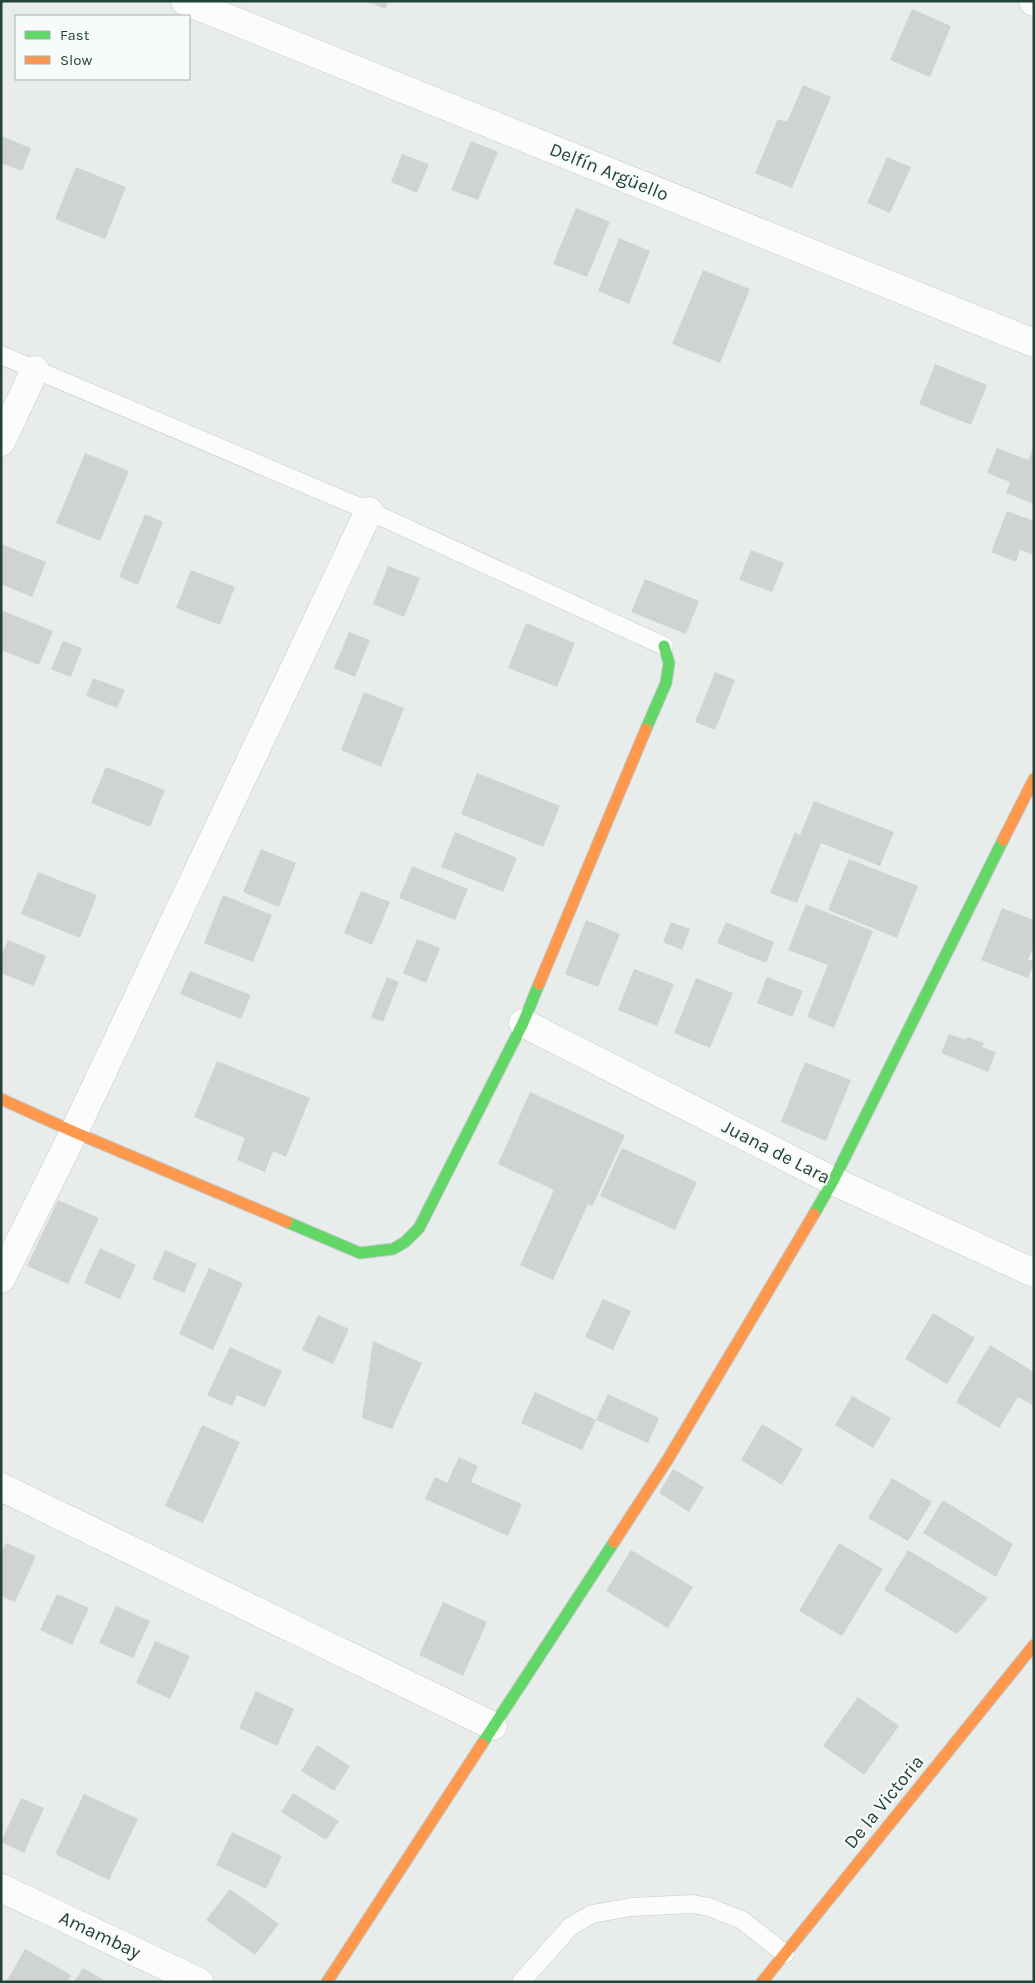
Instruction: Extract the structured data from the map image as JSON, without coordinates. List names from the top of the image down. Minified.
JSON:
{"streets":{"street":["Delfín Argüello","Juana de Lara","De la Victoria","Amambay"]},"legend":["Fast","Slow"]}
